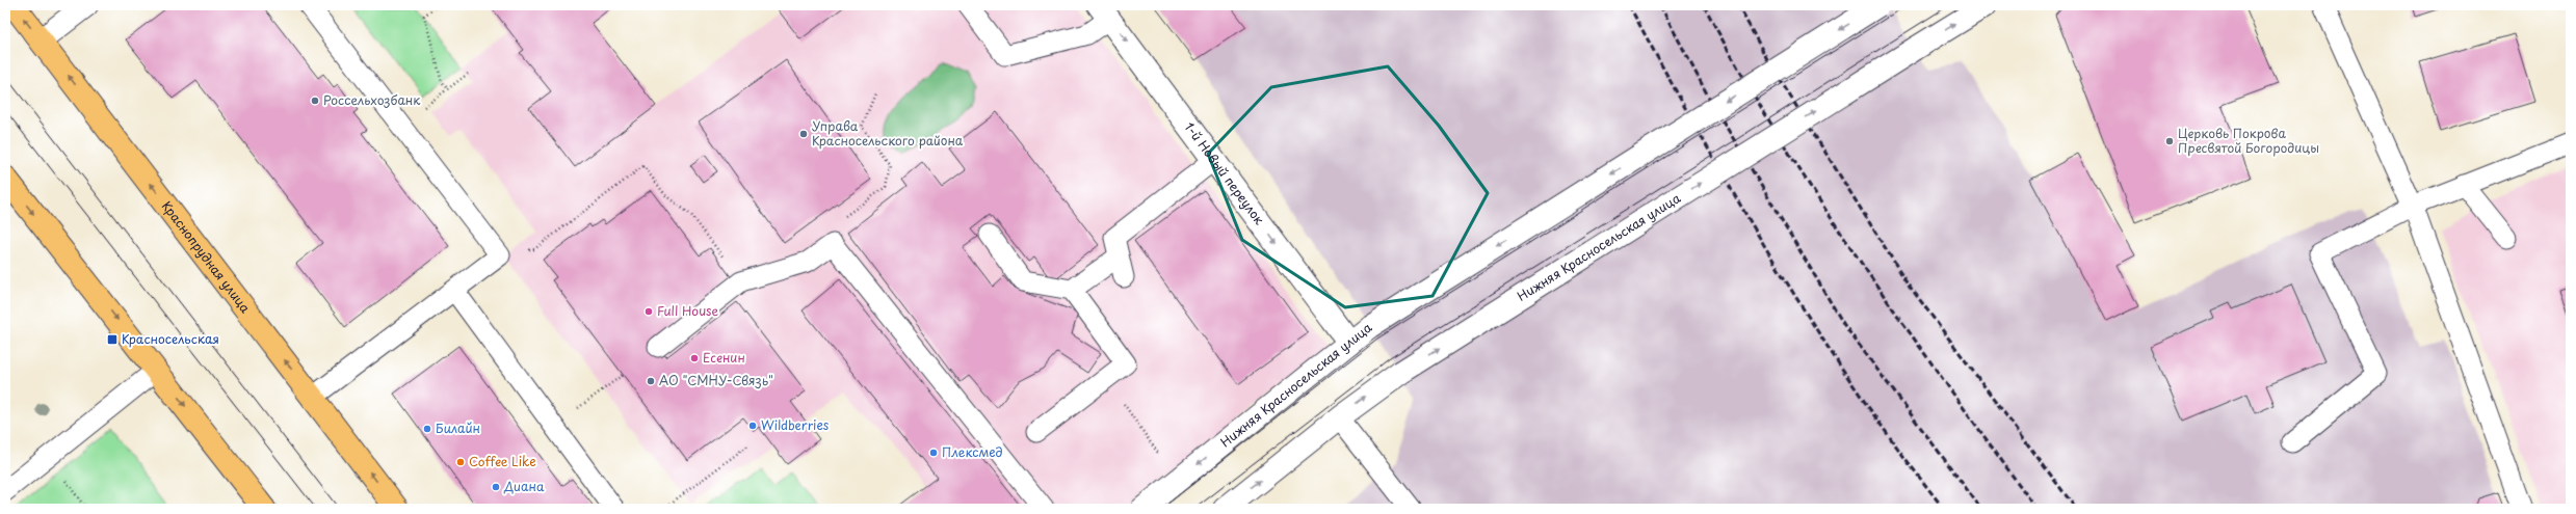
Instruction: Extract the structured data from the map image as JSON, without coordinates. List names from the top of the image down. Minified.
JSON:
{"streets":{"main road":["Краснопрудная улица"],"street":["1-й Новый переулок","Нижняя Красносельская улица"]},"crossings":[["1-й Новый переулок","Нижняя Красносельская улица"]],"one_way":["1-й Новый переулок"],"places":{"other":["Россельхозбанк","Управа Красносельского района","Церковь Покрова Пресвятой Богородицы","Full House","Есенин","АО \"СМНУ-Связь\"","Wildberries","Билайн","Плексмед","Coffee Like","Диана"],"transit":["Красносельская"]}}
